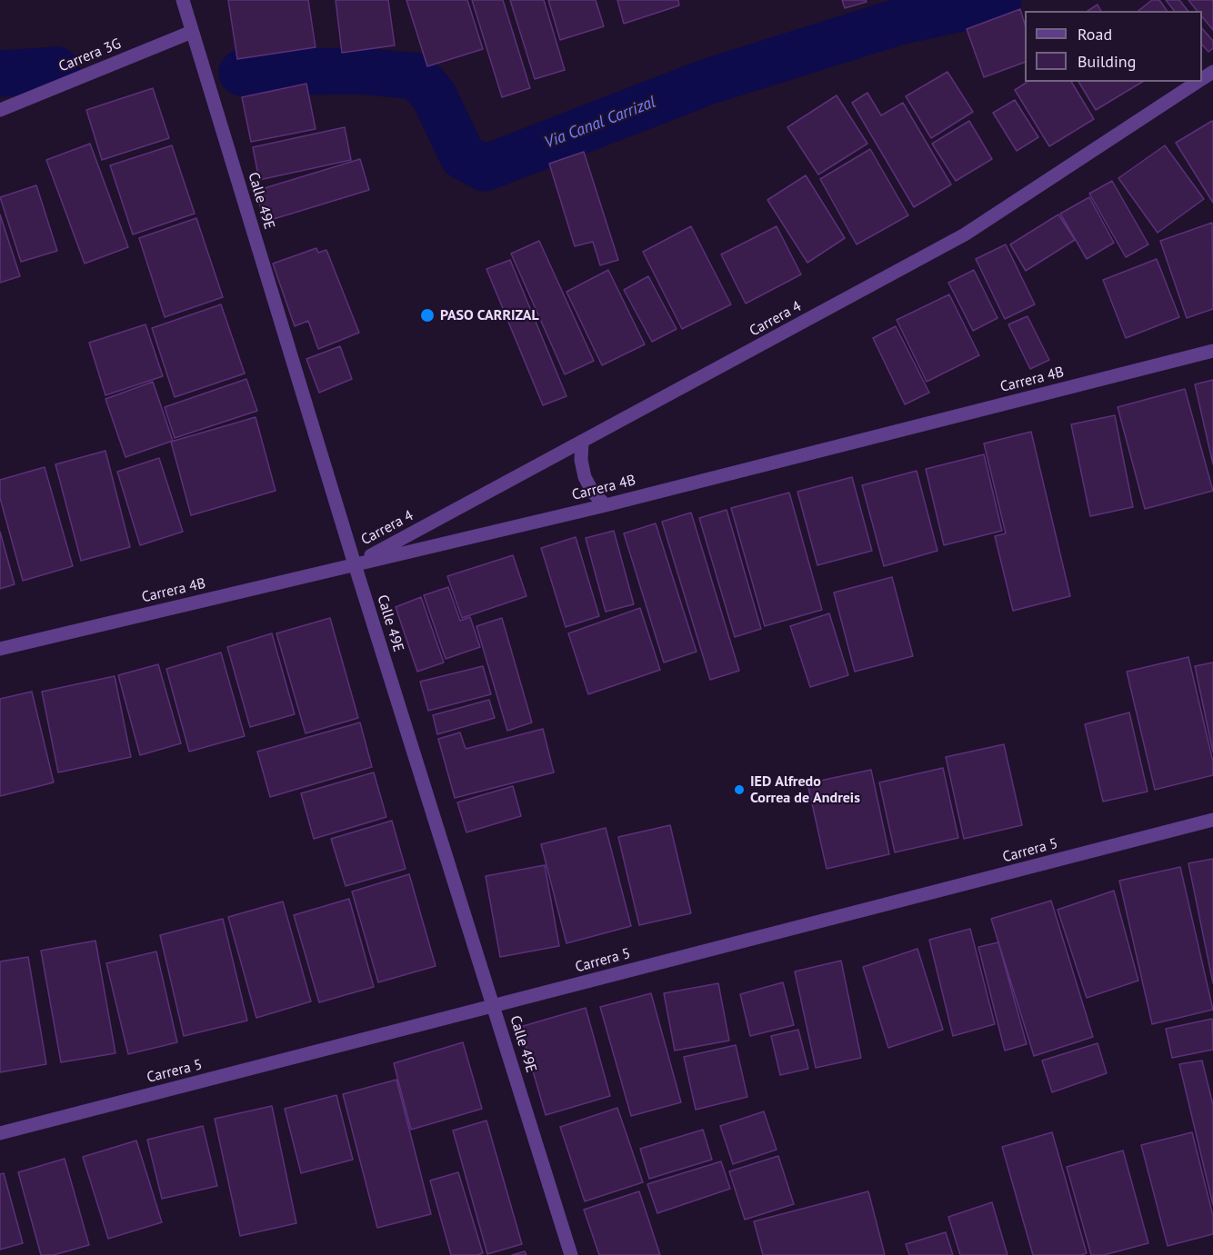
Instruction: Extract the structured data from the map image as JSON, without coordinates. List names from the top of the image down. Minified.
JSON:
{"streets":{"street":["Carrera 3G","Calle 49E","Carrera 4","Carrera 4B","Carrera 5"]},"crossings":[["Carrera 3G","Calle 49E"],["Calle 49E","Carrera 4"],["Calle 49E","Carrera 4B"],["Calle 49E","Carrera 5"],["Carrera 4","Carrera 4B"]],"water":["Via Canal Carrizal"],"places":["PASO CARRIZAL","IED Alfredo Correa de Andreis"],"legend":["Road","Building"]}
